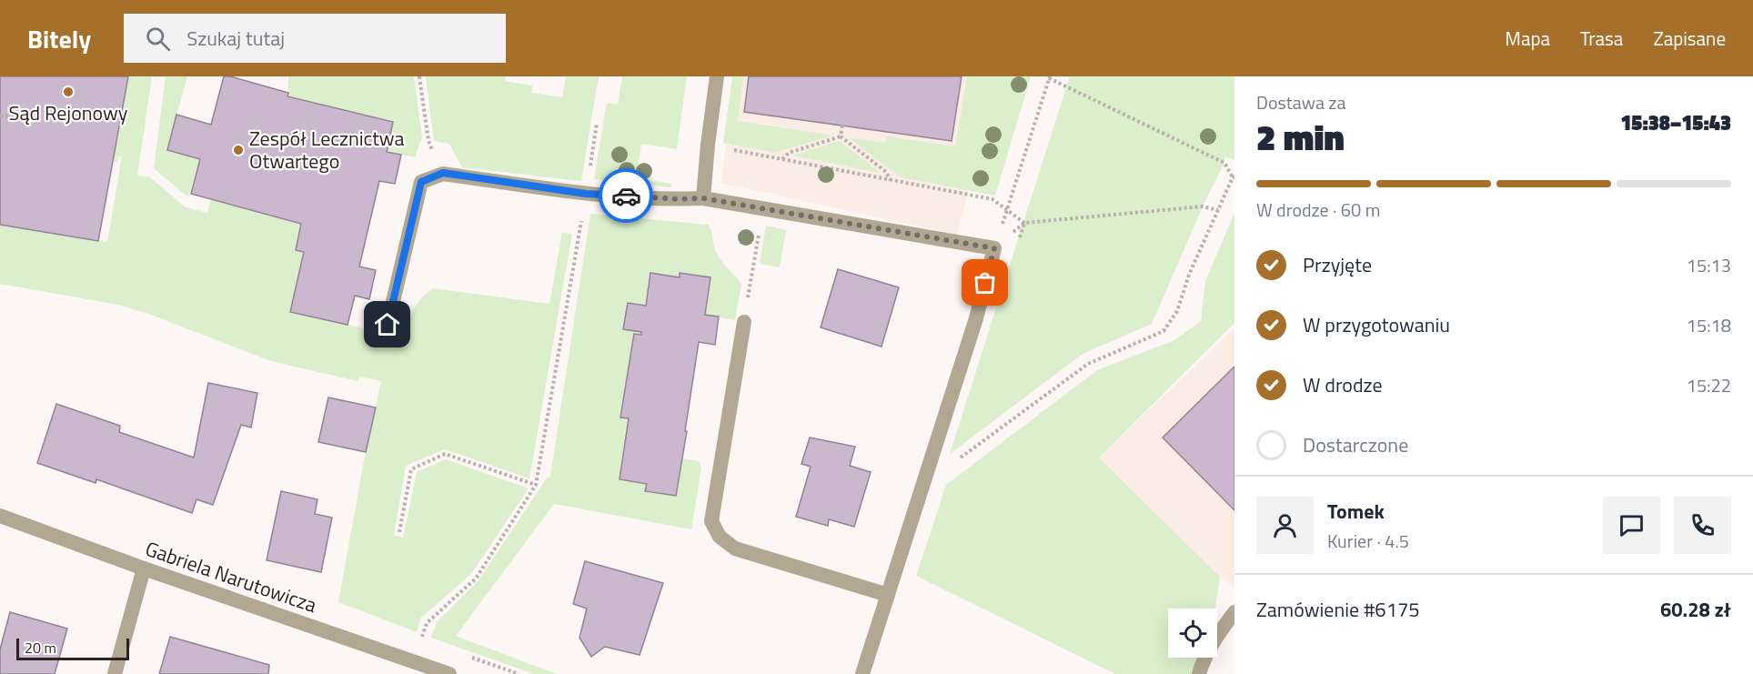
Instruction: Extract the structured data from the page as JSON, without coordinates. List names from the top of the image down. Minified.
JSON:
{"streets":{"street":["Gabriela Narutowicza"]},"places":["Sąd Rejonowy","Zespół Lecznictwa Otwartego"],"scale_bar":"20 m","page":{"header":"Bitely","search":"Szukaj tutaj","nav":["Mapa","Trasa","Zapisane"],"heading":["2 min","Dostawa za","15:38–15:43"],"panel":["Tomek","Kurier · 4.5","Zamówienie #6175","60.28 zł"],"bar":"W drodze · 60 m","list":[["Przyjęte","15:13"],["W przygotowaniu","15:18"],["W drodze","15:22"],"Dostarczone"],"scale":"20 m"}}
